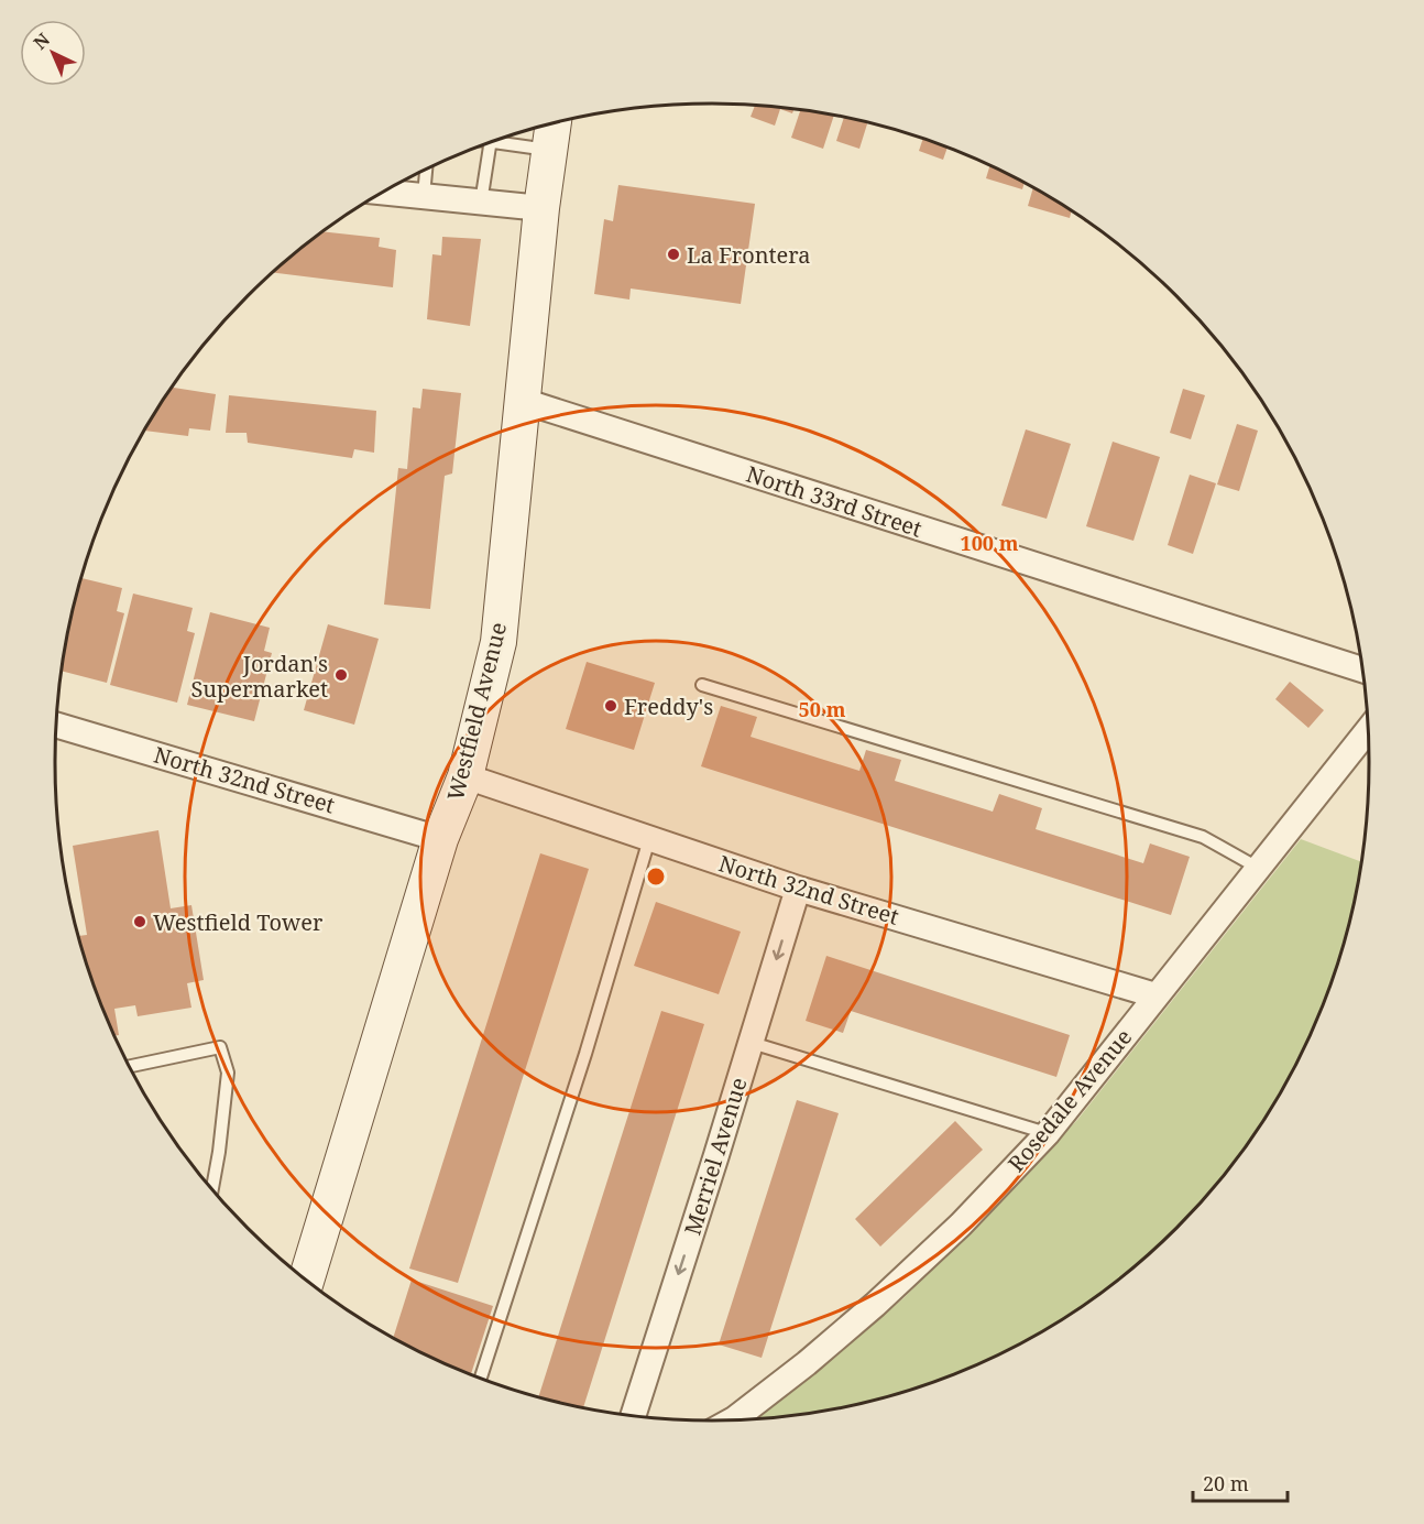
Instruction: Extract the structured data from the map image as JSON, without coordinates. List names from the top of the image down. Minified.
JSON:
{"streets":{"street":["North 33rd Street","Westfield Avenue","North 32nd Street","Rosedale Avenue","Merriel Avenue"]},"crossings":[["North 33rd Street","Westfield Avenue"],["Westfield Avenue","North 32nd Street"],["North 32nd Street","Rosedale Avenue"],["North 32nd Street","Merriel Avenue"]],"one_way":["Merriel Avenue"],"places":["La Frontera","Jordan's Supermarket","Freddy's","Westfield Tower"],"scale_bar":"20 m","north":"top left","rings":["100 m","50 m"]}
